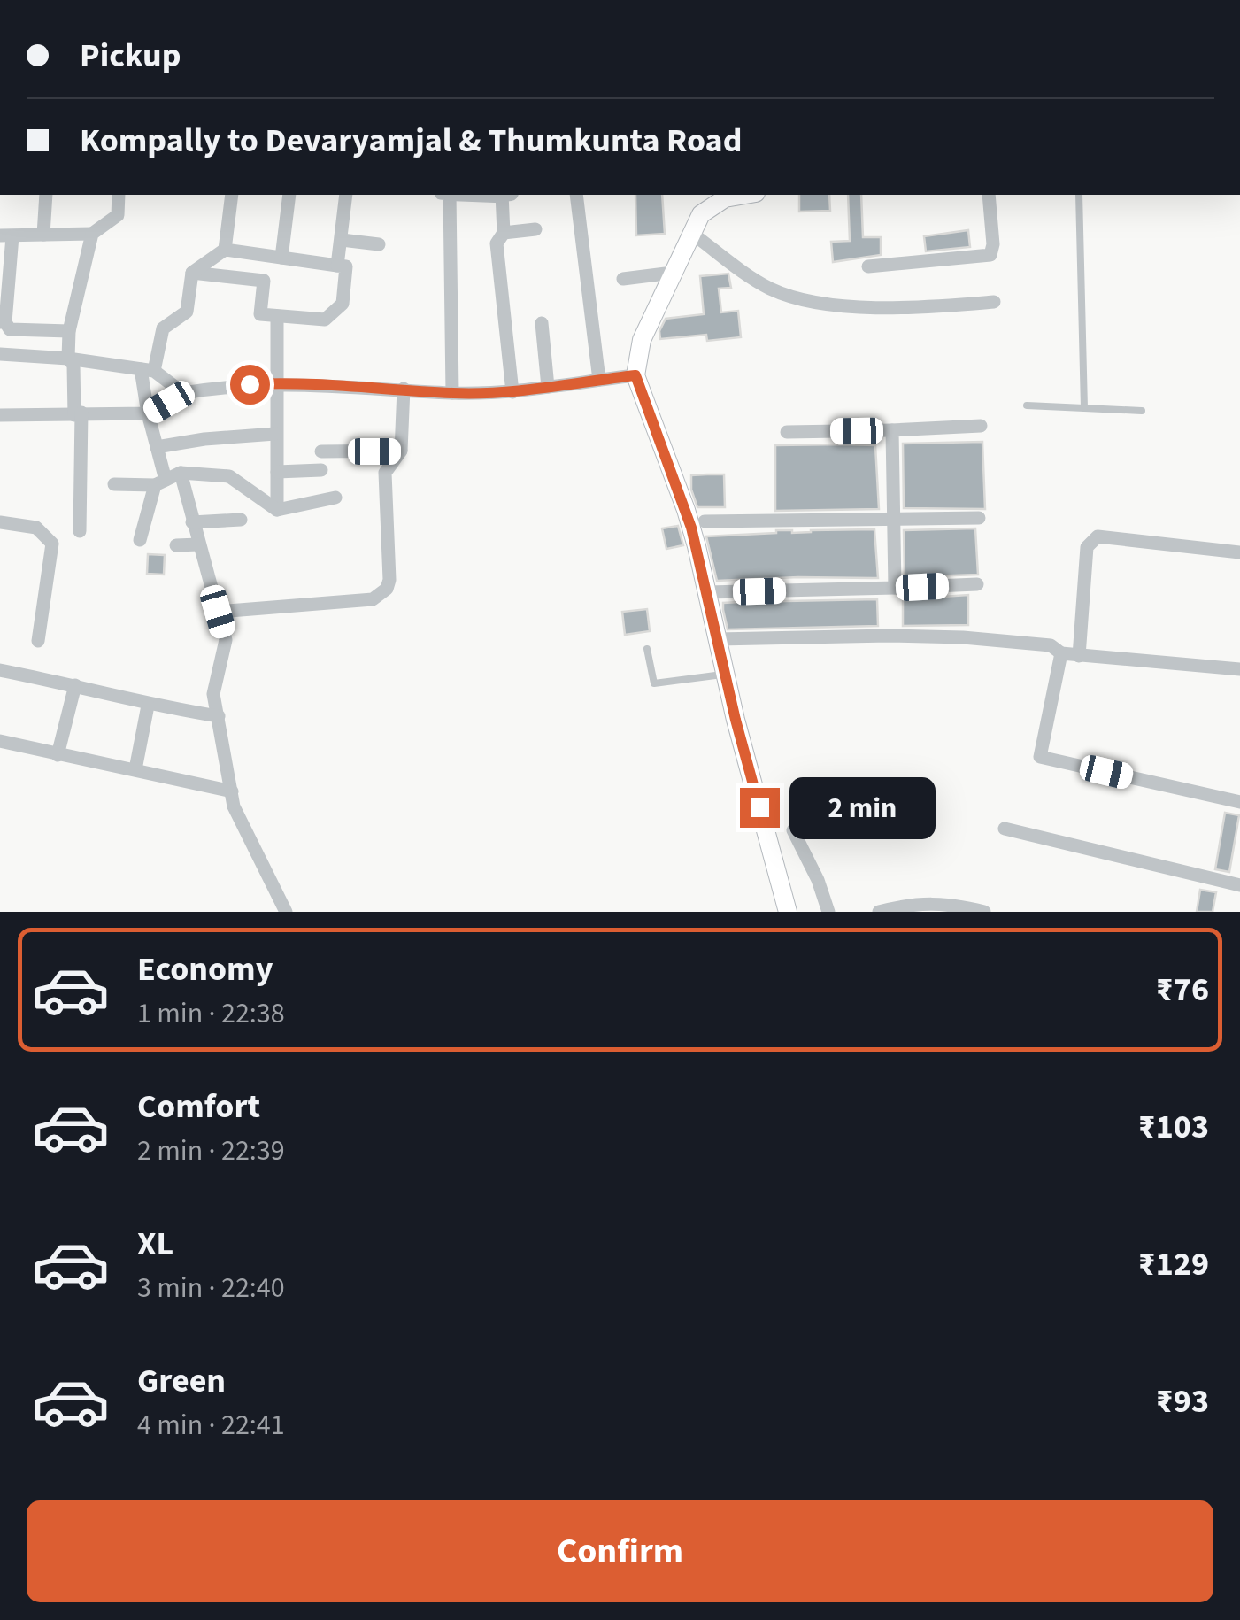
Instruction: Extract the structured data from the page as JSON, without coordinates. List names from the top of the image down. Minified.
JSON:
{"page":{"banner":["Pickup","Kompally to Devaryamjal & Thumkunta Road"],"bubble":"2 min","list":[{"name":"Economy","note":"1 min · 22:38","value":"₹76"},{"name":"Comfort","note":"2 min · 22:39","value":"₹103"},{"name":"XL","note":"3 min · 22:40","value":"₹129"},{"name":"Green","note":"4 min · 22:41","value":"₹93"}],"buttons":"Confirm"}}
